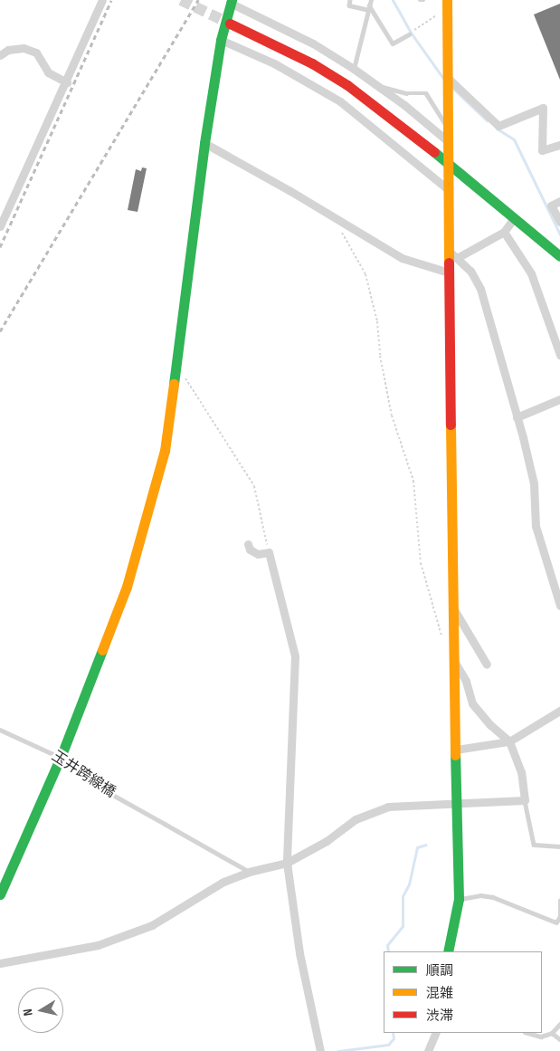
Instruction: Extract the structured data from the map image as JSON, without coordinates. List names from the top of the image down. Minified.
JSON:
{"streets":{"lane":["玉井跨線橋"]},"legend":["順調","混雑","渋滞"],"north":"left"}
